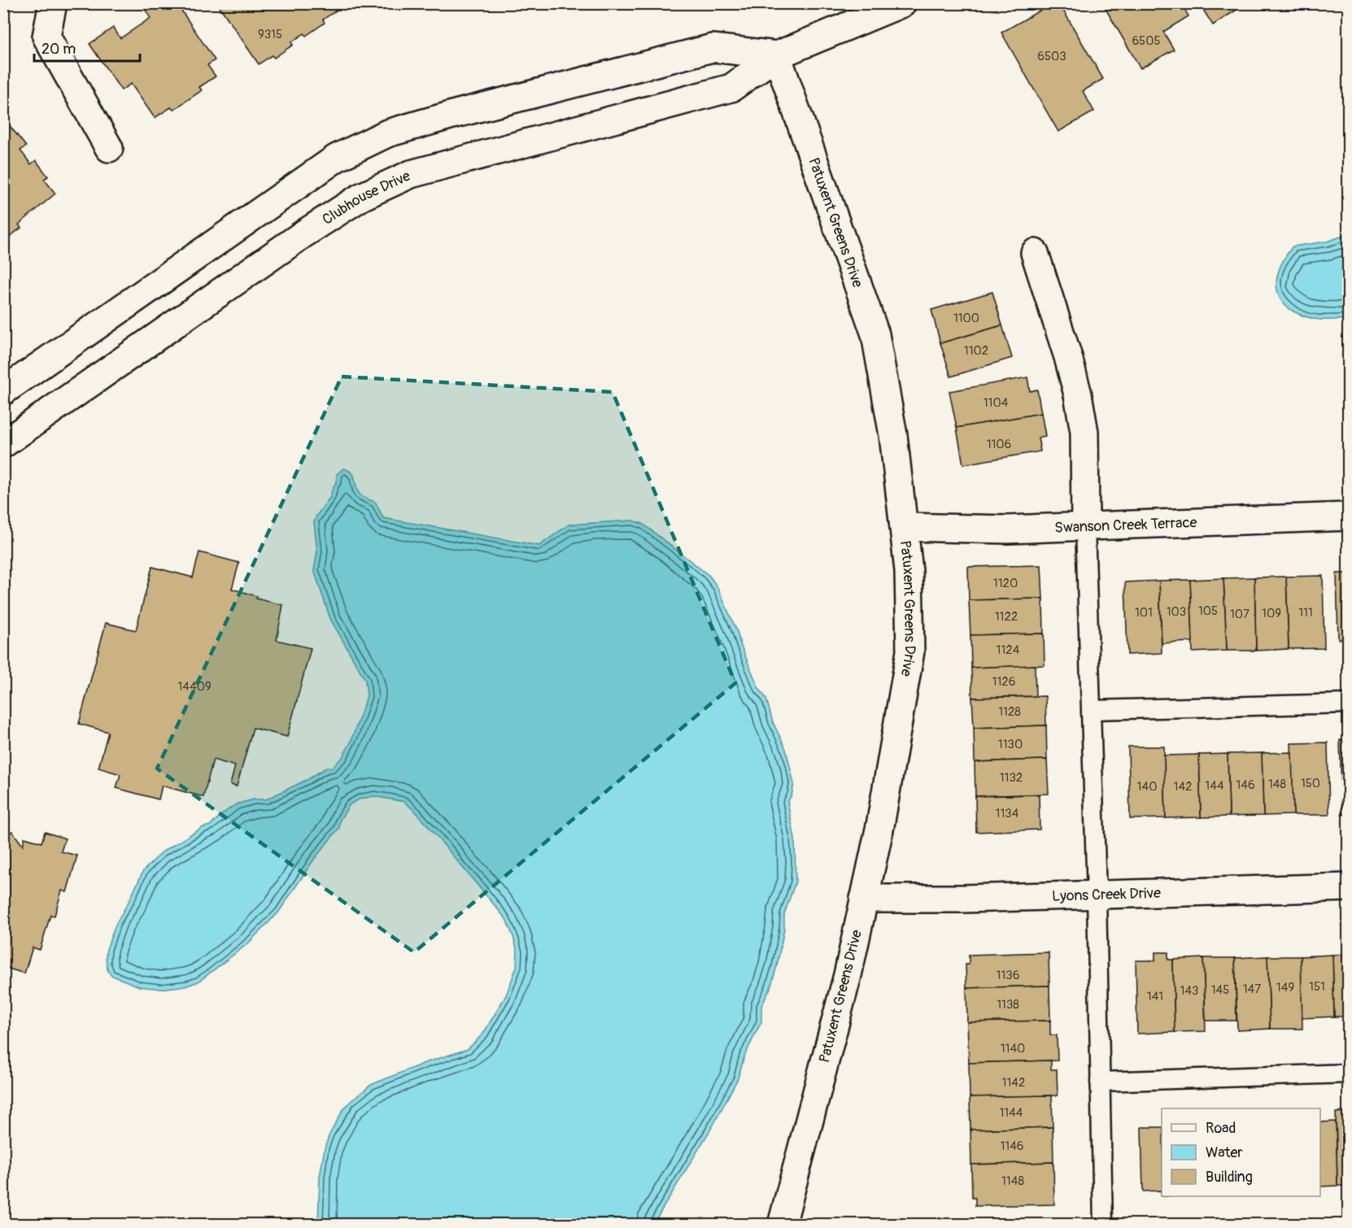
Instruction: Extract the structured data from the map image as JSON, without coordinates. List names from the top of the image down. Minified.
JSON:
{"streets":{"street":["Clubhouse Drive","Patuxent Greens Drive","Swanson Creek Terrace","Lyons Creek Drive"]},"crossings":[["Clubhouse Drive","Patuxent Greens Drive"],["Patuxent Greens Drive","Swanson Creek Terrace"],["Patuxent Greens Drive","Lyons Creek Drive"]],"house_numbers":["9315","6505","6503","1100","1102","1104","1106","1120","105","103","101","111","109","107","1122","1124","1126","14409","1128","1130","1132","150","148","146","144","140","142","1134","1136","151","149","147","145","143","141","1138","1140","1142","1144","1146","1148"],"legend":["Road","Water","Building"],"scale_bar":"20 m"}
